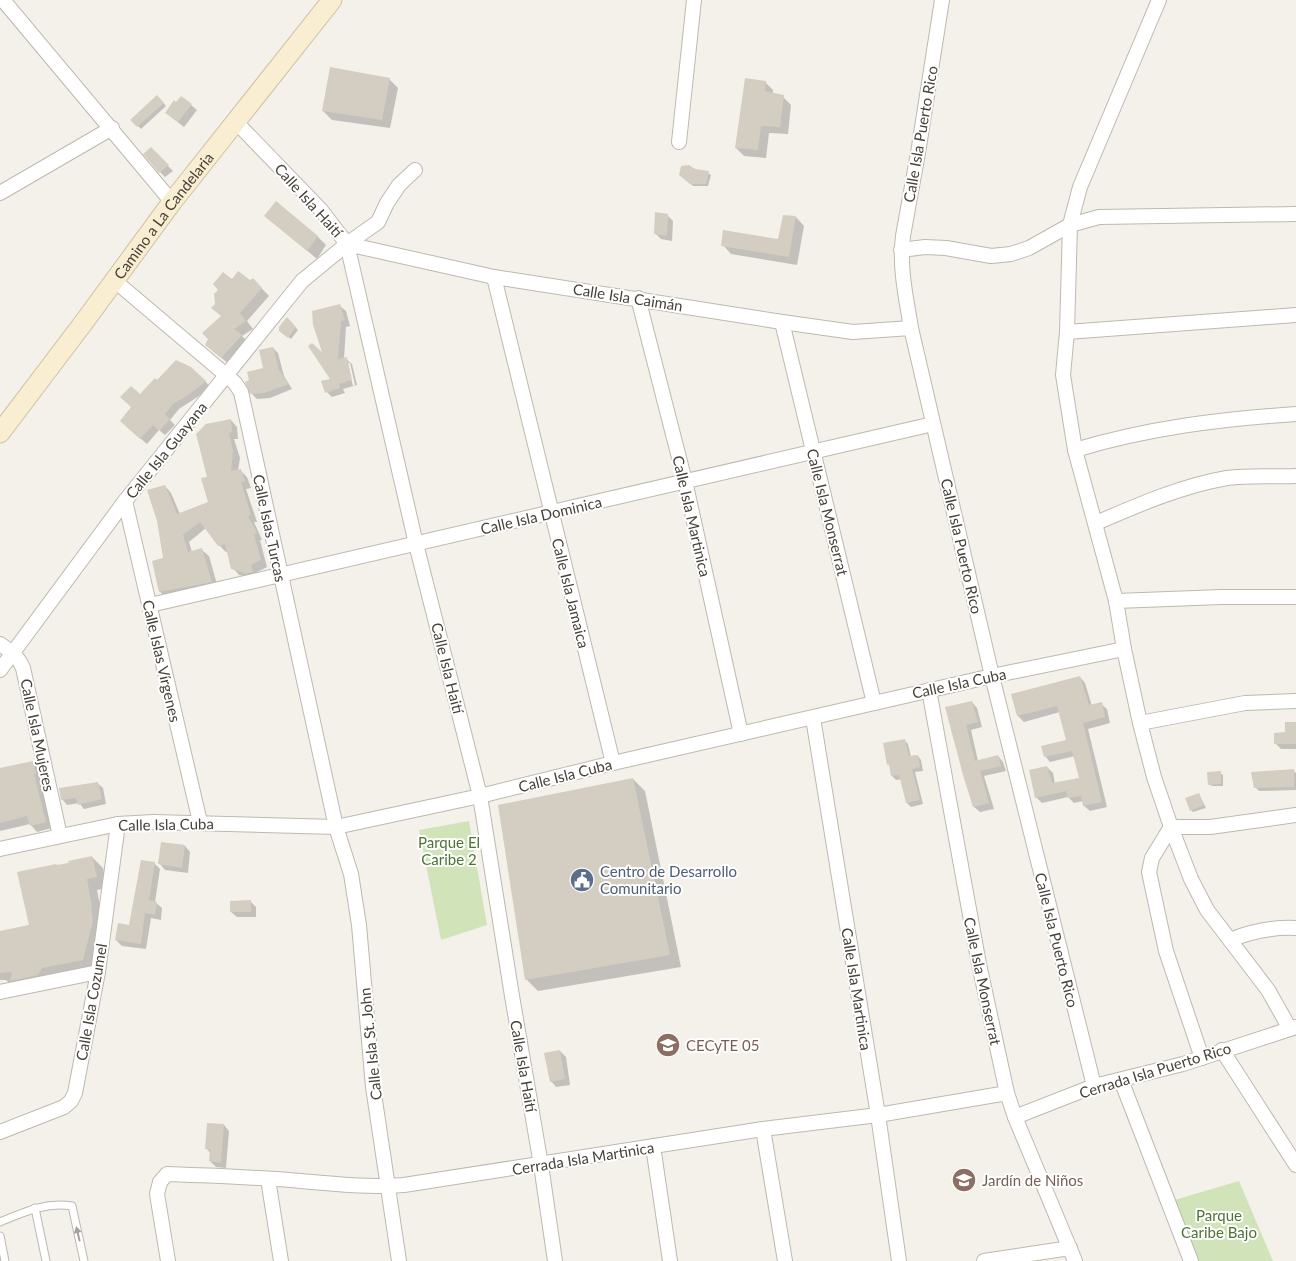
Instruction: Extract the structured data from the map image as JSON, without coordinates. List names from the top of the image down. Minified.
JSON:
{"streets":{"street":["Calle Isla Puerto Rico","Calle Isla Haití","Camino a La Candelaria","Calle Isla Caimán","Calle Isla Guayana","Calle Isla Monserrat","Calle Isla Dominica","Calle Isla Martinica","Calle Islas Turcas","Calle Isla Jamaica","Calle Islas Vírgenes","Calle Isla Cuba","Calle Isla Mujeres","Calle Isla Cozumel","Calle Isla St. John","Cerrada Isla Puerto Rico","Cerrada Isla Martinica"]},"crossings":[["Calle Isla Puerto Rico","Calle Isla Caimán"],["Calle Isla Puerto Rico","Calle Isla Dominica"],["Calle Isla Puerto Rico","Calle Isla Cuba"],["Calle Isla Puerto Rico","Cerrada Isla Puerto Rico"],["Calle Isla Haití","Camino a La Candelaria"],["Calle Isla Haití","Calle Isla Caimán"],["Calle Isla Haití","Calle Isla Guayana"],["Calle Isla Haití","Calle Isla Dominica"],["Calle Isla Haití","Calle Isla Cuba"],["Calle Isla Haití","Cerrada Isla Martinica"],["Camino a La Candelaria","Calle Islas Turcas"],["Calle Isla Caimán","Calle Isla Guayana"],["Calle Isla Caimán","Calle Isla Monserrat"],["Calle Isla Caimán","Calle Isla Martinica"],["Calle Isla Caimán","Calle Isla Jamaica"],["Calle Isla Guayana","Calle Islas Turcas"],["Calle Isla Guayana","Calle Islas Vírgenes"],["Calle Isla Guayana","Calle Isla Mujeres"],["Calle Isla Monserrat","Calle Isla Dominica"],["Calle Isla Monserrat","Calle Isla Cuba"],["Calle Isla Monserrat","Cerrada Isla Puerto Rico"],["Calle Isla Monserrat","Cerrada Isla Martinica"],["Calle Isla Dominica","Calle Isla Martinica"],["Calle Isla Dominica","Calle Islas Turcas"],["Calle Isla Dominica","Calle Isla Jamaica"],["Calle Isla Dominica","Calle Islas Vírgenes"],["Calle Isla Martinica","Calle Isla Cuba"],["Calle Isla Martinica","Cerrada Isla Martinica"],["Calle Islas Turcas","Calle Isla Cuba"],["Calle Islas Turcas","Calle Isla St. John"],["Calle Isla Jamaica","Calle Isla Cuba"],["Calle Islas Vírgenes","Calle Isla Cuba"],["Calle Isla Cuba","Calle Isla Mujeres"],["Calle Isla Cuba","Calle Isla Cozumel"],["Calle Isla Cuba","Calle Isla St. John"],["Calle Isla St. John","Cerrada Isla Martinica"]],"parks":["Parque El Caribe 2","Parque Caribe Bajo"],"places":{"public building":["Centro de Desarrollo Comunitario"],"school or university":["CECyTE 05","Jardín de Niños"]}}
